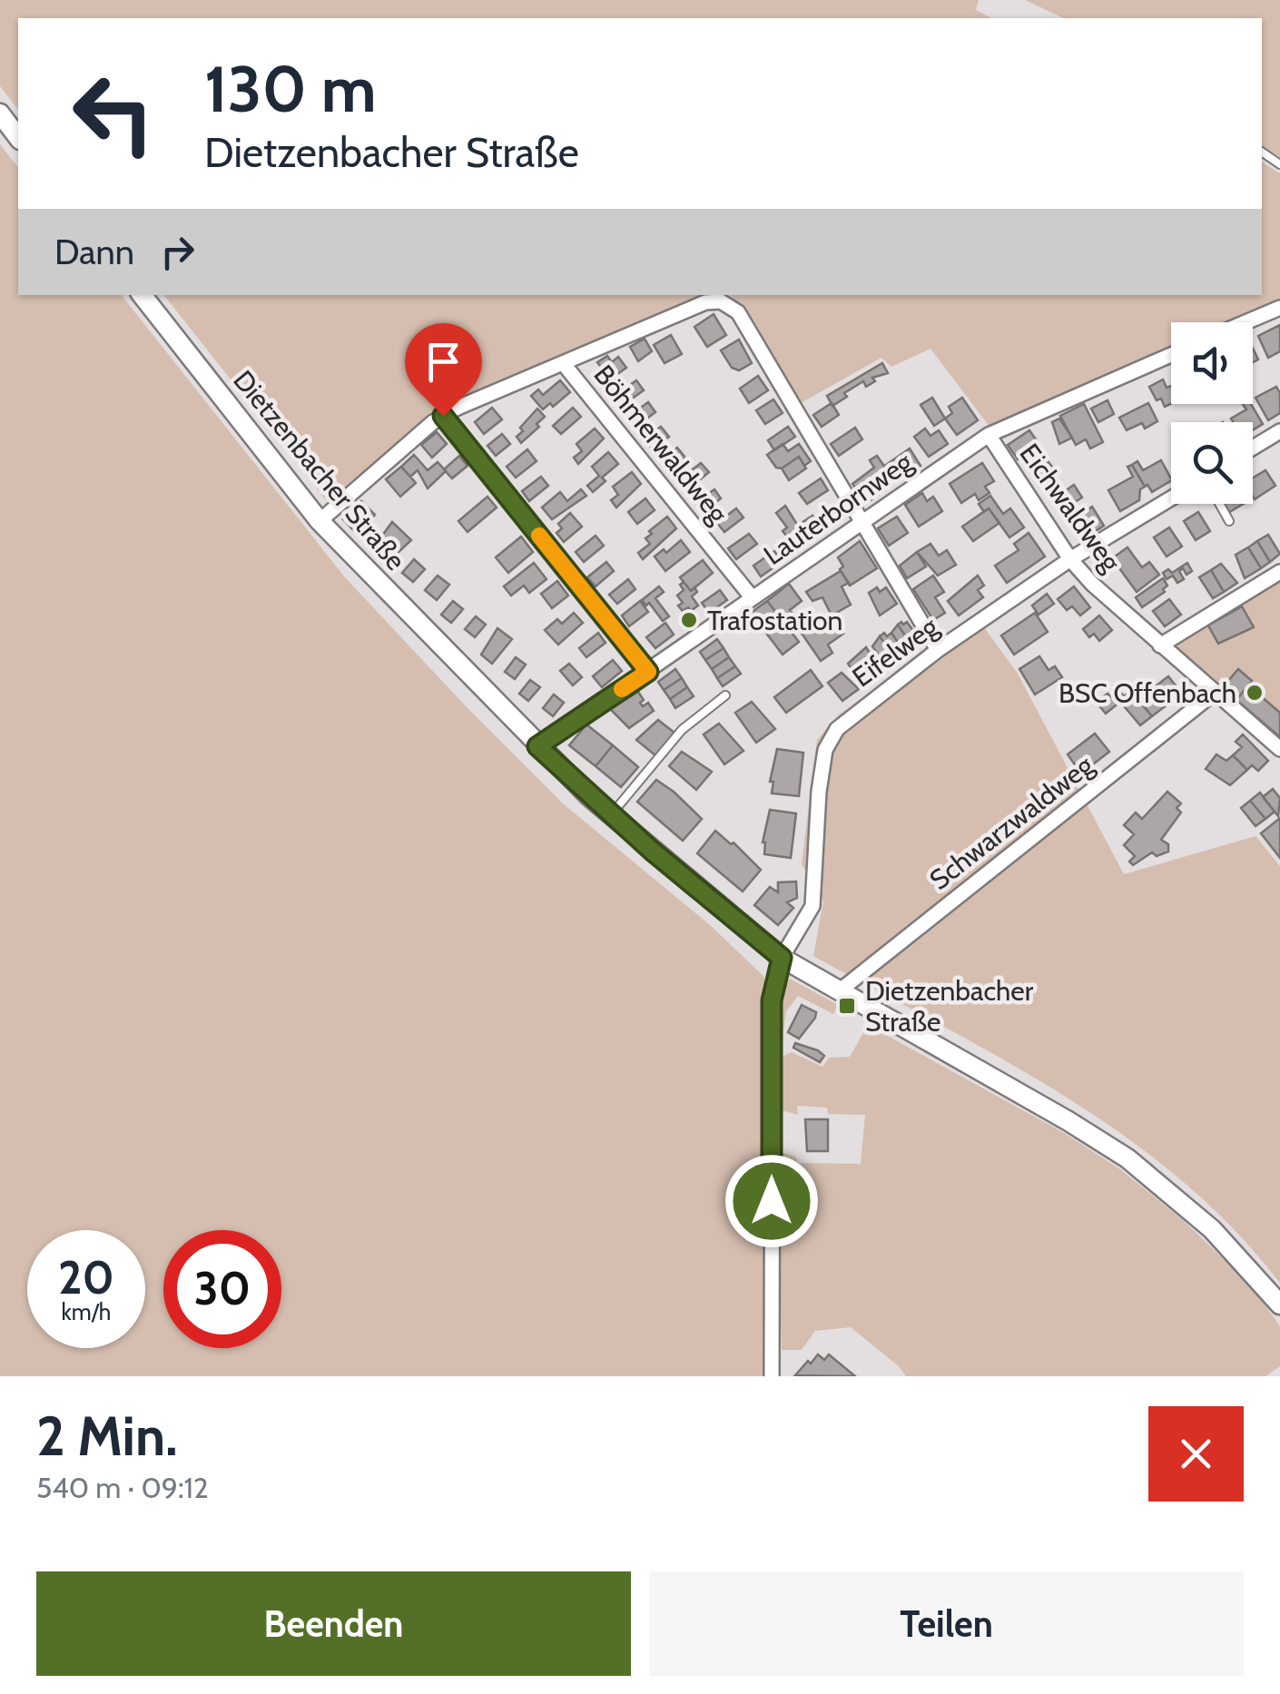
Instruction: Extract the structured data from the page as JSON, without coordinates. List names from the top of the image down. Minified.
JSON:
{"streets":{"main road":["Dietzenbacher Straße"],"street":["Böhmerwaldweg","Eichwaldweg","Lauterbornweg","Eifelweg","Schwarzwaldweg"]},"crossings":[["Böhmerwaldweg","Lauterbornweg"],["Dietzenbacher Straße","Lauterbornweg"],["Dietzenbacher Straße","Eifelweg"],["Dietzenbacher Straße","Schwarzwaldweg"],["Eichwaldweg","Lauterbornweg"],["Eichwaldweg","Eifelweg"],["Eichwaldweg","Schwarzwaldweg"]],"places":{"other":["Trafostation","BSC Offenbach"],"transit":["Dietzenbacher Straße"]},"page":{"turn":["130 m","Dietzenbacher Straße"],"then":"Dann","speed":"20 km/h","limit":"30","heading":["2 Min.","540 m · 09:12"],"buttons":["Beenden","Teilen"]}}
